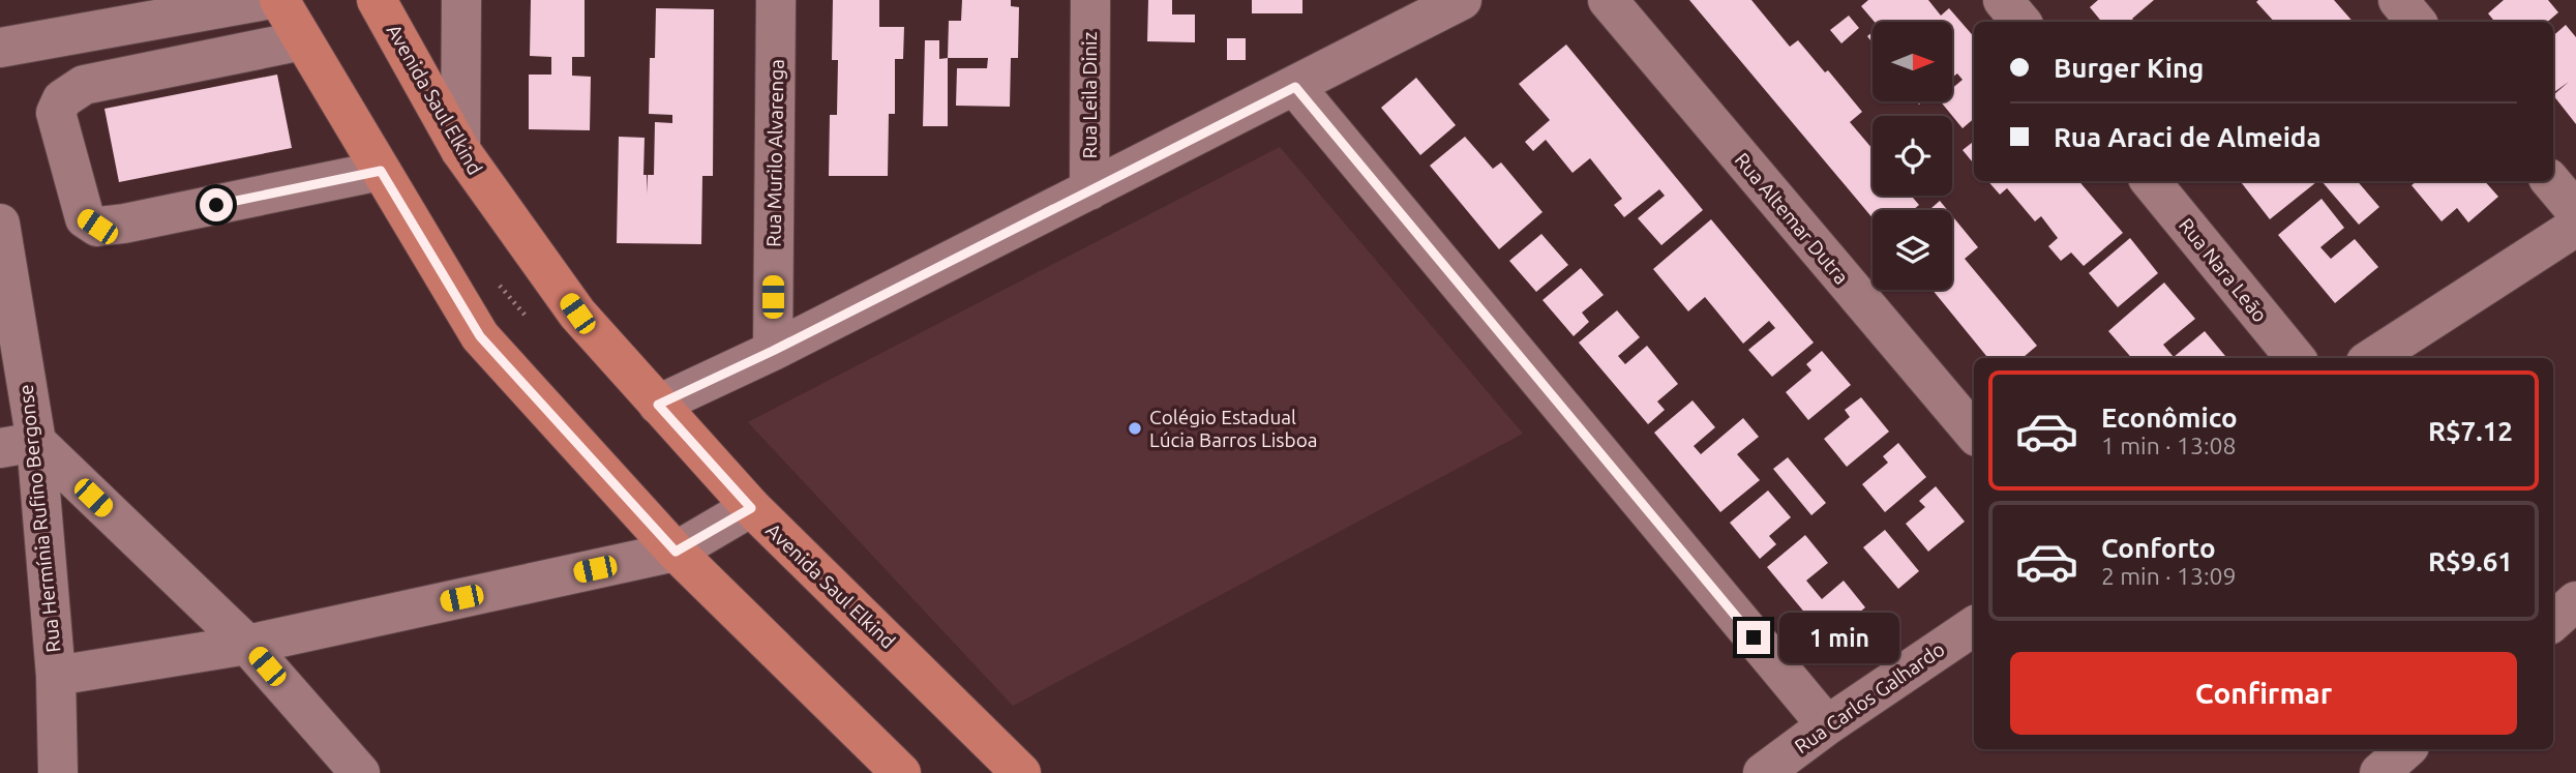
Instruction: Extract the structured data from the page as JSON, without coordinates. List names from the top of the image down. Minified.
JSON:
{"streets":{"main road":["Avenida Saul Elkind"],"street":["Rua Leila Diniz","Rua Murilo Alvarenga","Rua Altemar Dutra","Rua Nara Leão","Rua Hermínia Rufino Bergonse","Rua Carlos Galhardo"]},"places":["Colégio Estadual Lúcia Barros Lisboa"],"north":"right","page":{"banner":["Burger King","Rua Araci de Almeida"],"list":[{"name":"Econômico","note":"1 min · 13:08","value":"R$7.12"},{"name":"Conforto","note":"2 min · 13:09","value":"R$9.61"}],"bubble":"1 min","buttons":"Confirmar"}}
